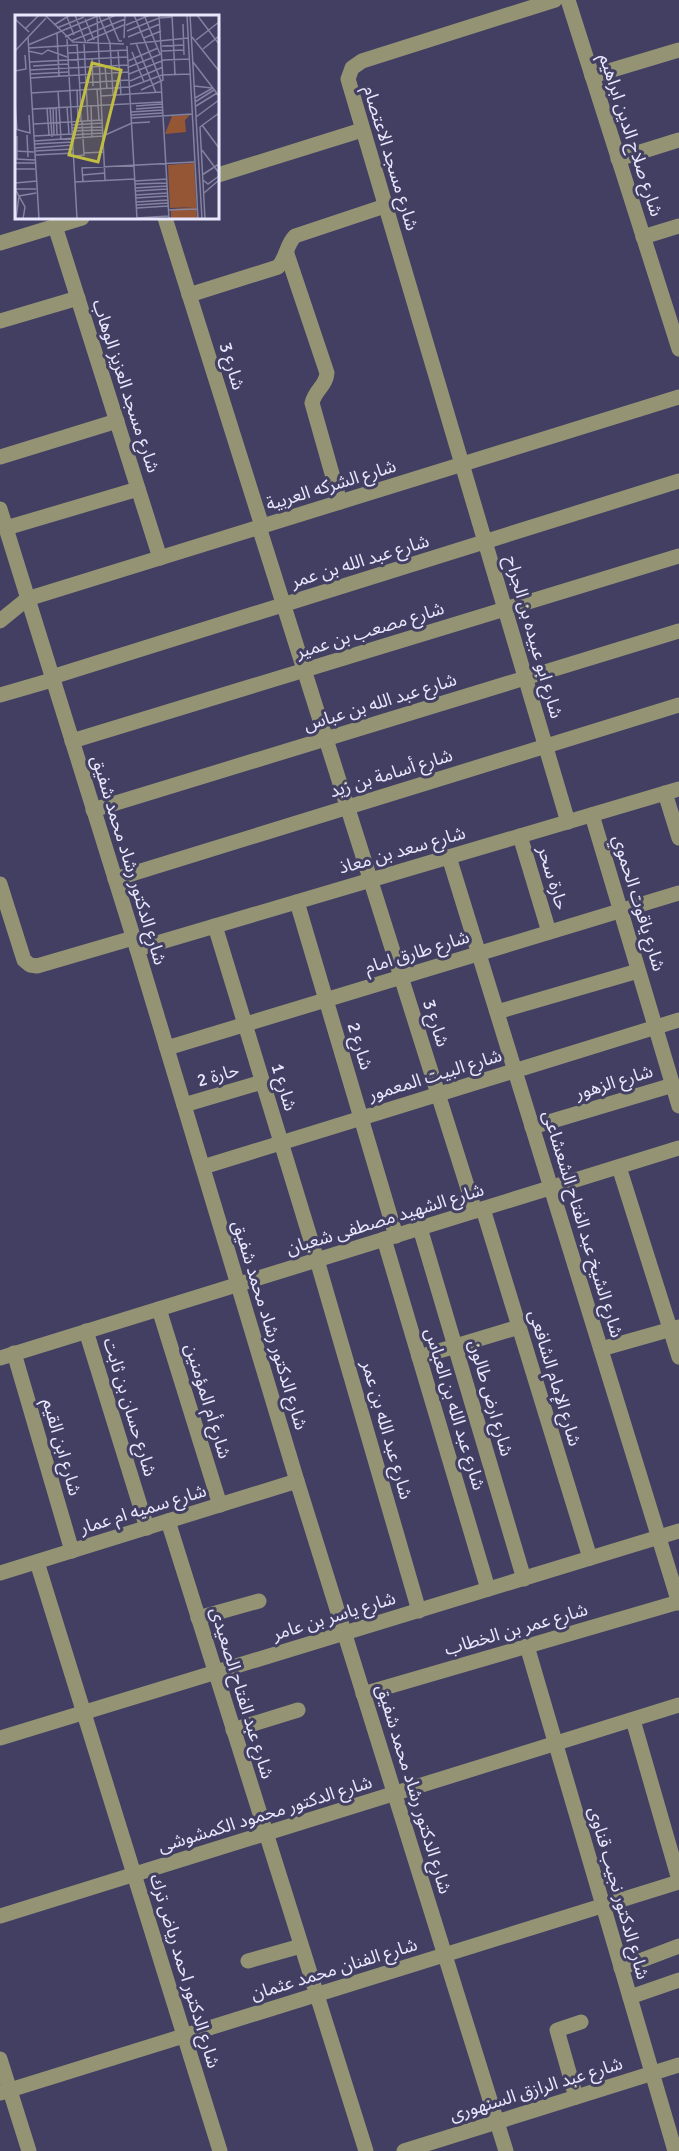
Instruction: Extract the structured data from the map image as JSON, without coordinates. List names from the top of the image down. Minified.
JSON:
{"streets":{"street":["شارع صلاح الدين ابراهيم","شارع مسجد الاعتصام","شارع 3","شارع مسجد العزيز الوهاب","شارع الشركه العربية","شارع عبد الله بن عمر","شارع مصعب بن عمير","شارع ابو عبيده بن الجراح","شارع عبد الله بن عباس","شارع أسامة بن زيد","شارع سعد بن معاذ","شارع الدكتور رشاد محمد شفيق","حارة سحر","شارع ياقوت الحموي","شارع طارق امام","شارع 2","حارة 2","شارع البيت المعمور","شارع الزهور","شارع 1","شارع الشهيد مصطفى شعبان","شارع الشيخ عبد الفتاح الشعشاعى","شارع الإمام الشافعى","شارع ارض طالون","شارع أم المؤمنين","شارع حسان بن ثابت","شارع عبد الله بن العباس","شارع ابن القيم","شارع سميه ام عمار","شارع ياسر بن عامر","شارع عمر بن الخطاب","شارع عبد الفتاح الصعيدى","شارع الدكتور محمود الكمشوشى","شارع الدكتور نجيب قناوى","شارع الفنان محمد عثمان","شارع الدكتور احمد رياض ترك","شارع عبد الرازق السنهورى"]},"crossings":[["شارع مسجد الاعتصام","شارع الشركه العربية"],["شارع مسجد الاعتصام","شارع ابو عبيده بن الجراح"],["شارع 3","شارع الشركه العربية"],["شارع 3","شارع عبد الله بن عمر"],["شارع 3","شارع مصعب بن عمير"],["شارع 3","شارع عبد الله بن عباس"],["شارع 3","شارع أسامة بن زيد"],["شارع 3","شارع سعد بن معاذ"],["شارع 3","شارع طارق امام"],["شارع 3","شارع البيت المعمور"],["شارع 3","شارع الشهيد مصطفى شعبان"],["شارع 3","شارع الإمام الشافعى"],["شارع مسجد العزيز الوهاب","شارع الشركه العربية"],["شارع الشركه العربية","شارع ابو عبيده بن الجراح"],["شارع الشركه العربية","شارع الدكتور رشاد محمد شفيق"],["شارع عبد الله بن عمر","شارع ابو عبيده بن الجراح"],["شارع عبد الله بن عمر","شارع الدكتور رشاد محمد شفيق"],["شارع عبد الله بن عمر","شارع 1"],["شارع عبد الله بن عمر","شارع الشهيد مصطفى شعبان"],["شارع عبد الله بن عمر","شارع ياسر بن عامر"],["شارع مصعب بن عمير","شارع ابو عبيده بن الجراح"],["شارع مصعب بن عمير","شارع الدكتور رشاد محمد شفيق"],["شارع ابو عبيده بن الجراح","شارع عبد الله بن عباس"],["شارع ابو عبيده بن الجراح","شارع أسامة بن زيد"],["شارع ابو عبيده بن الجراح","شارع سعد بن معاذ"],["شارع عبد الله بن عباس","شارع الدكتور رشاد محمد شفيق"],["شارع أسامة بن زيد","شارع الدكتور رشاد محمد شفيق"],["شارع سعد بن معاذ","شارع الدكتور رشاد محمد شفيق"],["شارع سعد بن معاذ","حارة سحر"],["شارع سعد بن معاذ","شارع ياقوت الحموي"],["شارع سعد بن معاذ","شارع 2"],["شارع سعد بن معاذ","شارع 1"],["شارع سعد بن معاذ","شارع الشيخ عبد الفتاح الشعشاعى"],["شارع الدكتور رشاد محمد شفيق","شارع طارق امام"],["شارع الدكتور رشاد محمد شفيق","حارة 2"],["شارع الدكتور رشاد محمد شفيق","شارع البيت المعمور"],["شارع الدكتور رشاد محمد شفيق","شارع الشهيد مصطفى شعبان"],["شارع الدكتور رشاد محمد شفيق","شارع سميه ام عمار"],["شارع الدكتور رشاد محمد شفيق","شارع ياسر بن عامر"],["شارع الدكتور رشاد محمد شفيق","شارع عمر بن الخطاب"],["شارع الدكتور رشاد محمد شفيق","شارع الدكتور محمود الكمشوشى"],["شارع الدكتور رشاد محمد شفيق","شارع الفنان محمد عثمان"],["شارع الدكتور رشاد محمد شفيق","شارع عبد الرازق السنهورى"],["حارة سحر","شارع طارق امام"],["شارع ياقوت الحموي","شارع طارق امام"],["شارع ياقوت الحموي","شارع البيت المعمور"],["شارع ياقوت الحموي","شارع الزهور"],["شارع طارق امام","شارع 2"],["شارع طارق امام","شارع 1"],["شارع طارق امام","شارع الشيخ عبد الفتاح الشعشاعى"],["شارع 2","شارع البيت المعمور"],["شارع 2","شارع الشهيد مصطفى شعبان"],["شارع 2","شارع عبد الله بن العباس"],["حارة 2","شارع 1"],["شارع البيت المعمور","شارع 1"],["شارع البيت المعمور","شارع الشيخ عبد الفتاح الشعشاعى"],["شارع الزهور","شارع الشيخ عبد الفتاح الشعشاعى"],["شارع 1","شارع الشهيد مصطفى شعبان"],["شارع الشهيد مصطفى شعبان","شارع الشيخ عبد الفتاح الشعشاعى"],["شارع الشهيد مصطفى شعبان","شارع الإمام الشافعى"],["شارع الشهيد مصطفى شعبان","شارع ارض طالون"],["شارع الشهيد مصطفى شعبان","شارع أم المؤمنين"],["شارع الشهيد مصطفى شعبان","شارع حسان بن ثابت"],["شارع الشهيد مصطفى شعبان","شارع عبد الله بن العباس"],["شارع الشهيد مصطفى شعبان","شارع ابن القيم"],["شارع الشيخ عبد الفتاح الشعشاعى","شارع ياسر بن عامر"],["شارع الشيخ عبد الفتاح الشعشاعى","شارع عمر بن الخطاب"],["شارع الإمام الشافعى","شارع ياسر بن عامر"],["شارع ارض طالون","شارع ياسر بن عامر"],["شارع أم المؤمنين","شارع سميه ام عمار"],["شارع حسان بن ثابت","شارع سميه ام عمار"],["شارع عبد الله بن العباس","شارع ياسر بن عامر"],["شارع ابن القيم","شارع سميه ام عمار"],["شارع سميه ام عمار","شارع عبد الفتاح الصعيدى"],["شارع سميه ام عمار","شارع الدكتور احمد رياض ترك"],["شارع ياسر بن عامر","شارع عبد الفتاح الصعيدى"],["شارع ياسر بن عامر","شارع الدكتور احمد رياض ترك"],["شارع عمر بن الخطاب","شارع الدكتور نجيب قناوى"],["شارع عبد الفتاح الصعيدى","شارع الدكتور محمود الكمشوشى"],["شارع عبد الفتاح الصعيدى","شارع الفنان محمد عثمان"],["شارع الدكتور محمود الكمشوشى","شارع الدكتور نجيب قناوى"],["شارع الدكتور محمود الكمشوشى","شارع الدكتور احمد رياض ترك"],["شارع الدكتور نجيب قناوى","شارع الفنان محمد عثمان"],["شارع الدكتور نجيب قناوى","شارع عبد الرازق السنهورى"],["شارع الفنان محمد عثمان","شارع الدكتور احمد رياض ترك"]]}
